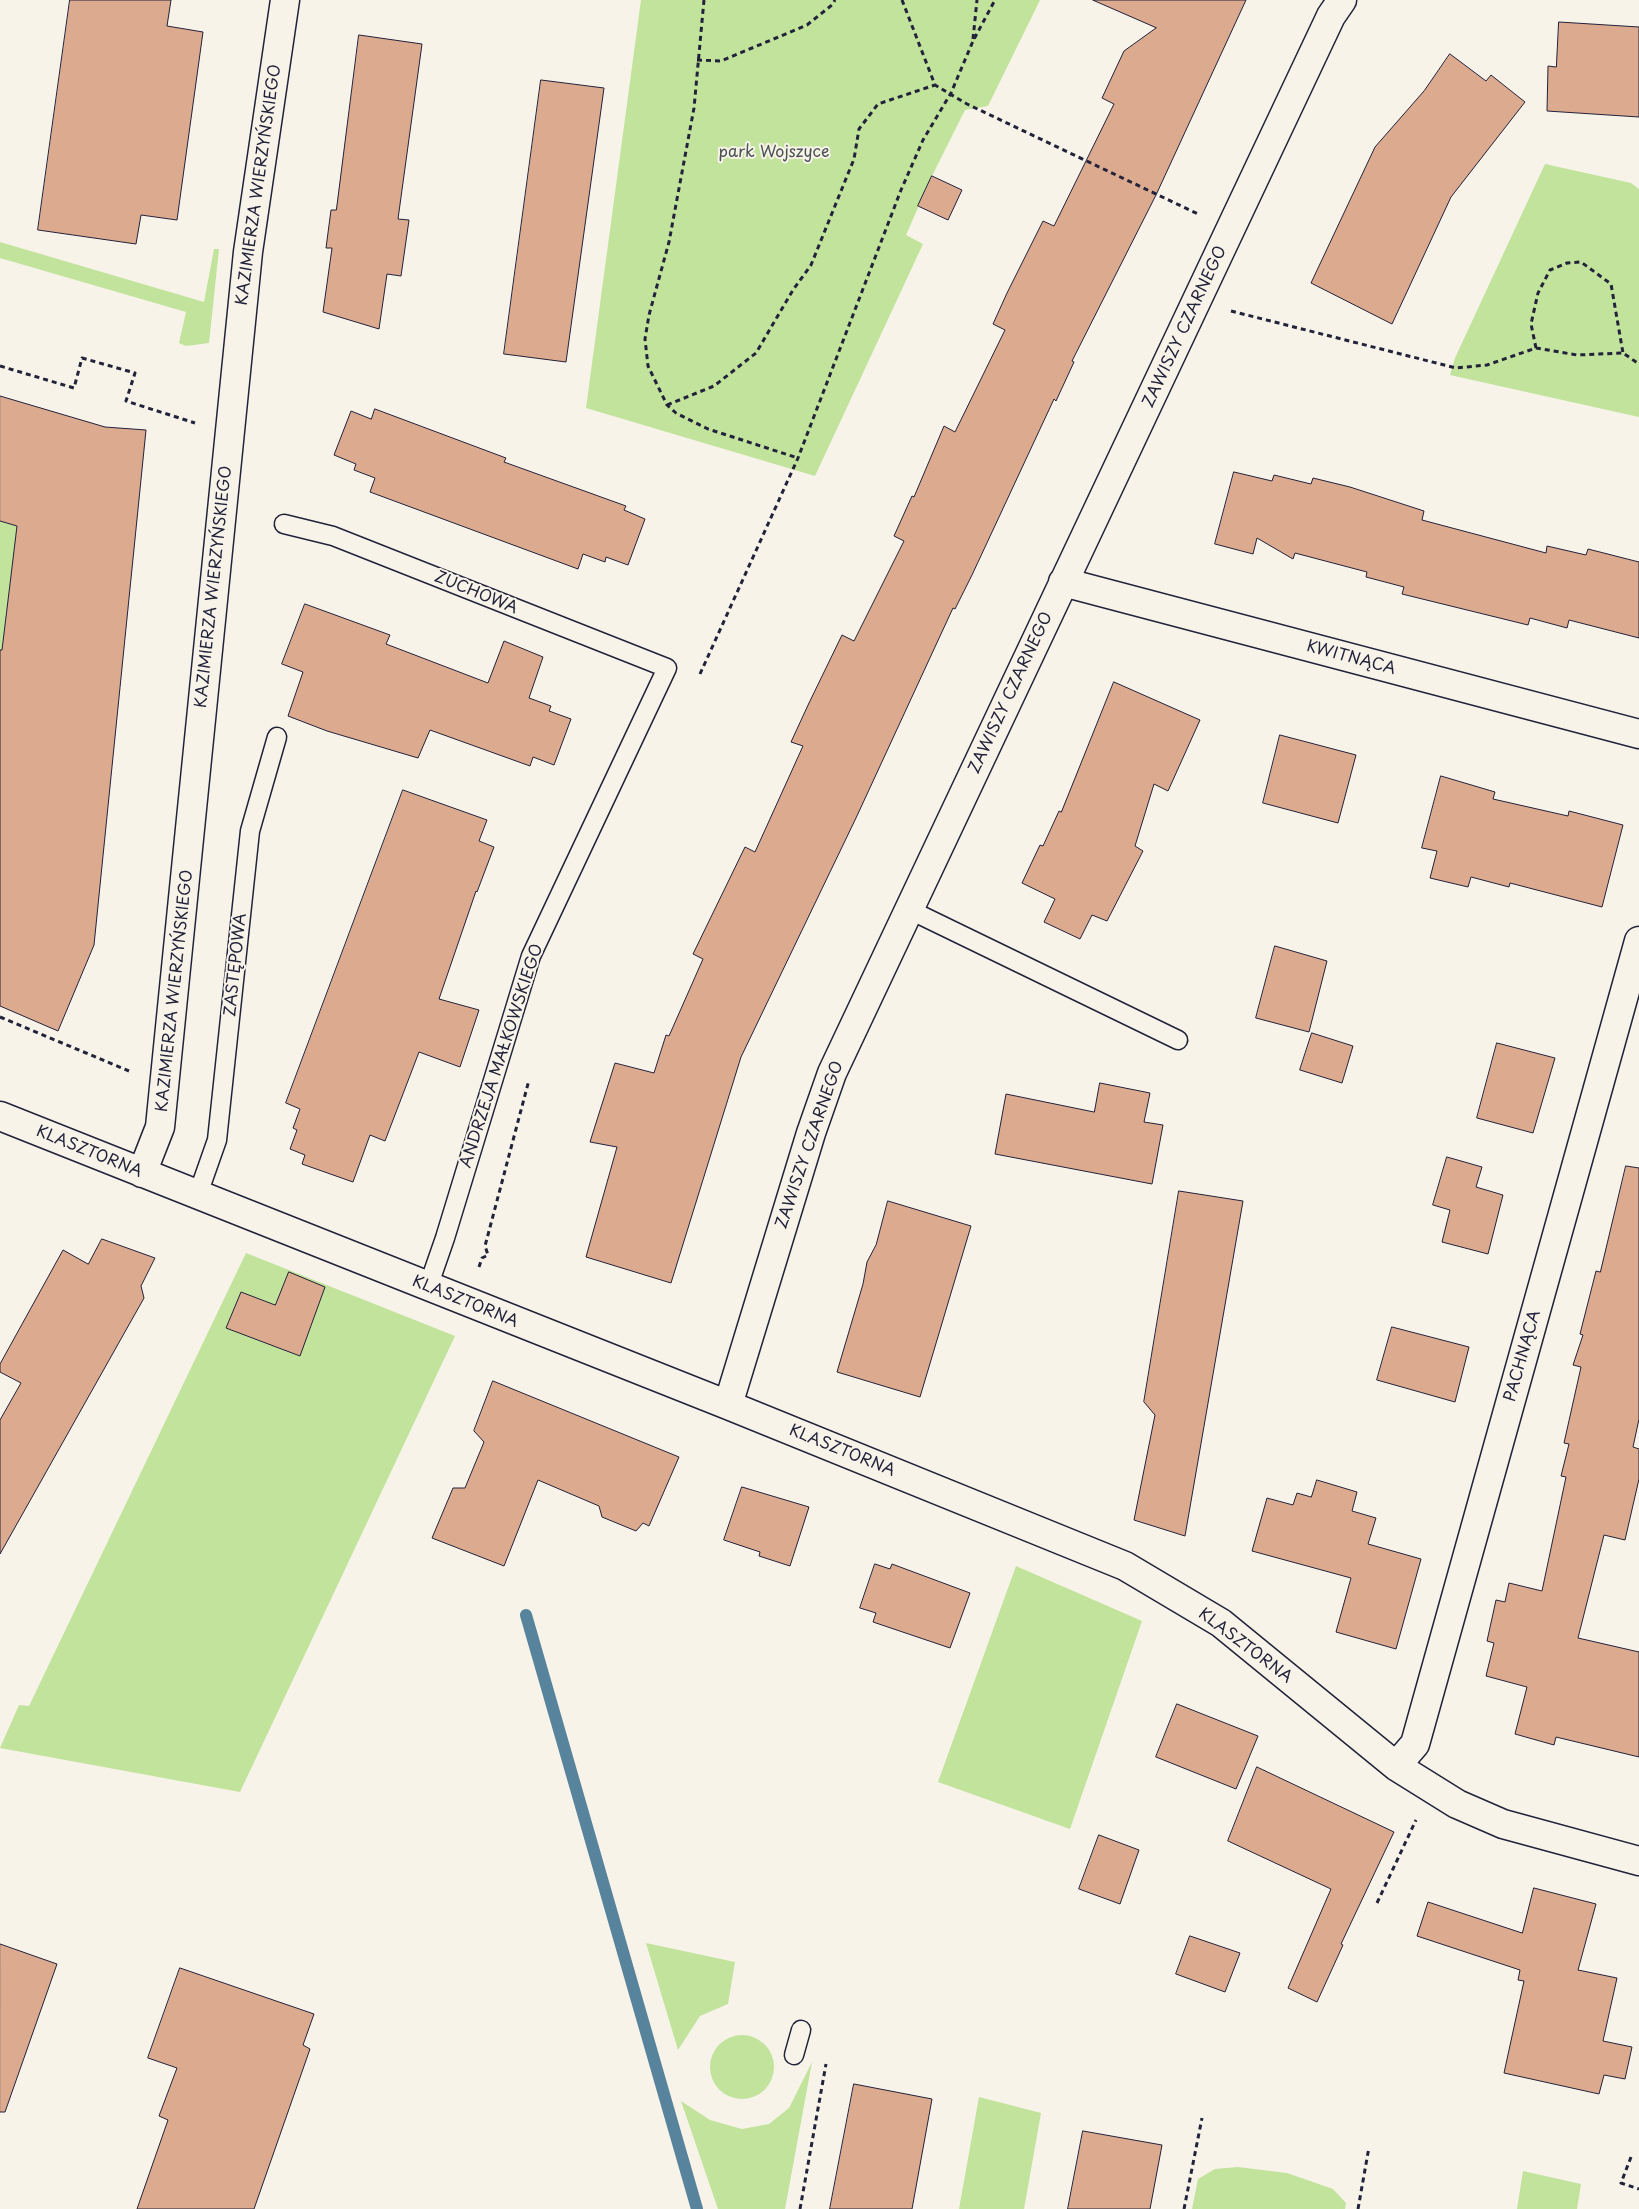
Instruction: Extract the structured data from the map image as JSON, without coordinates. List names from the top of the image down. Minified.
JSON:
{"streets":{"street":["KAZIMIERZA WIERZYŃSKIEGO","ZAWISZY CZARNEGO","KWITNĄCA","KLASZTORNA","PACHNĄCA"],"lane":["ZUCHOWA","ZASTĘPOWA","ANDRZEJA MAŁKOWSKIEGO"]},"crossings":[["KAZIMIERZA WIERZYŃSKIEGO","KLASZTORNA"],["ZAWISZY CZARNEGO","KWITNĄCA"],["ZAWISZY CZARNEGO","KLASZTORNA"],["ZUCHOWA","ANDRZEJA MAŁKOWSKIEGO"],["ZASTĘPOWA","KLASZTORNA"],["ANDRZEJA MAŁKOWSKIEGO","KLASZTORNA"],["KLASZTORNA","PACHNĄCA"]],"parks":["park Wojszyce"]}
